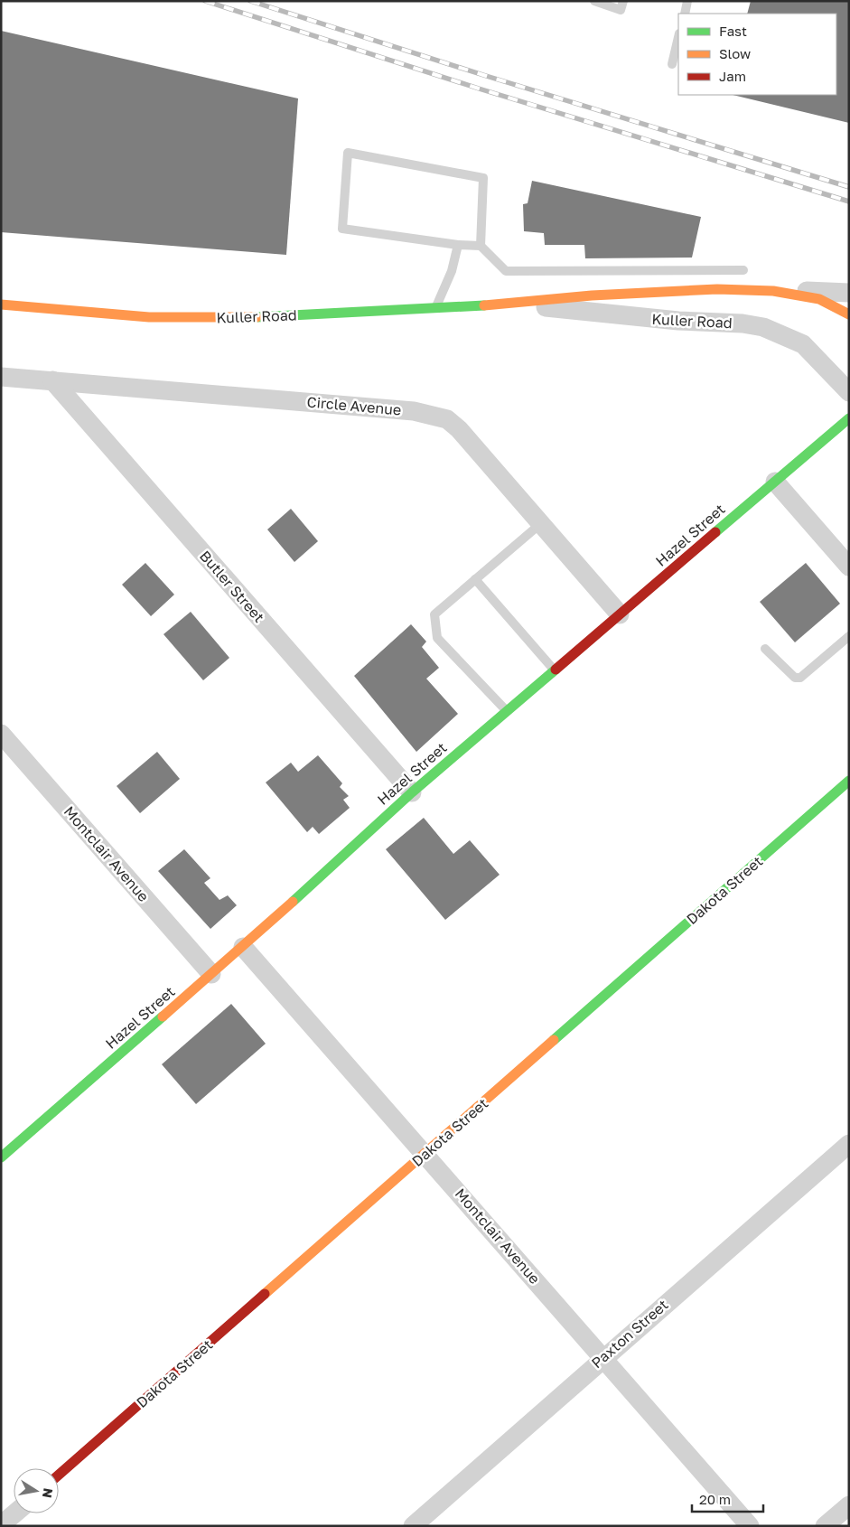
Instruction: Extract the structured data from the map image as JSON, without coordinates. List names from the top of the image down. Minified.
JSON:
{"streets":{"street":["Kuller Road","Circle Avenue","Hazel Street","Butler Street","Montclair Avenue","Dakota Street","Paxton Street"]},"crossings":[["Circle Avenue","Hazel Street"],["Circle Avenue","Butler Street"],["Hazel Street","Butler Street"],["Hazel Street","Montclair Avenue"],["Montclair Avenue","Dakota Street"],["Montclair Avenue","Paxton Street"]],"legend":["Fast","Slow","Jam"],"scale_bar":"20 m","north":"right"}
